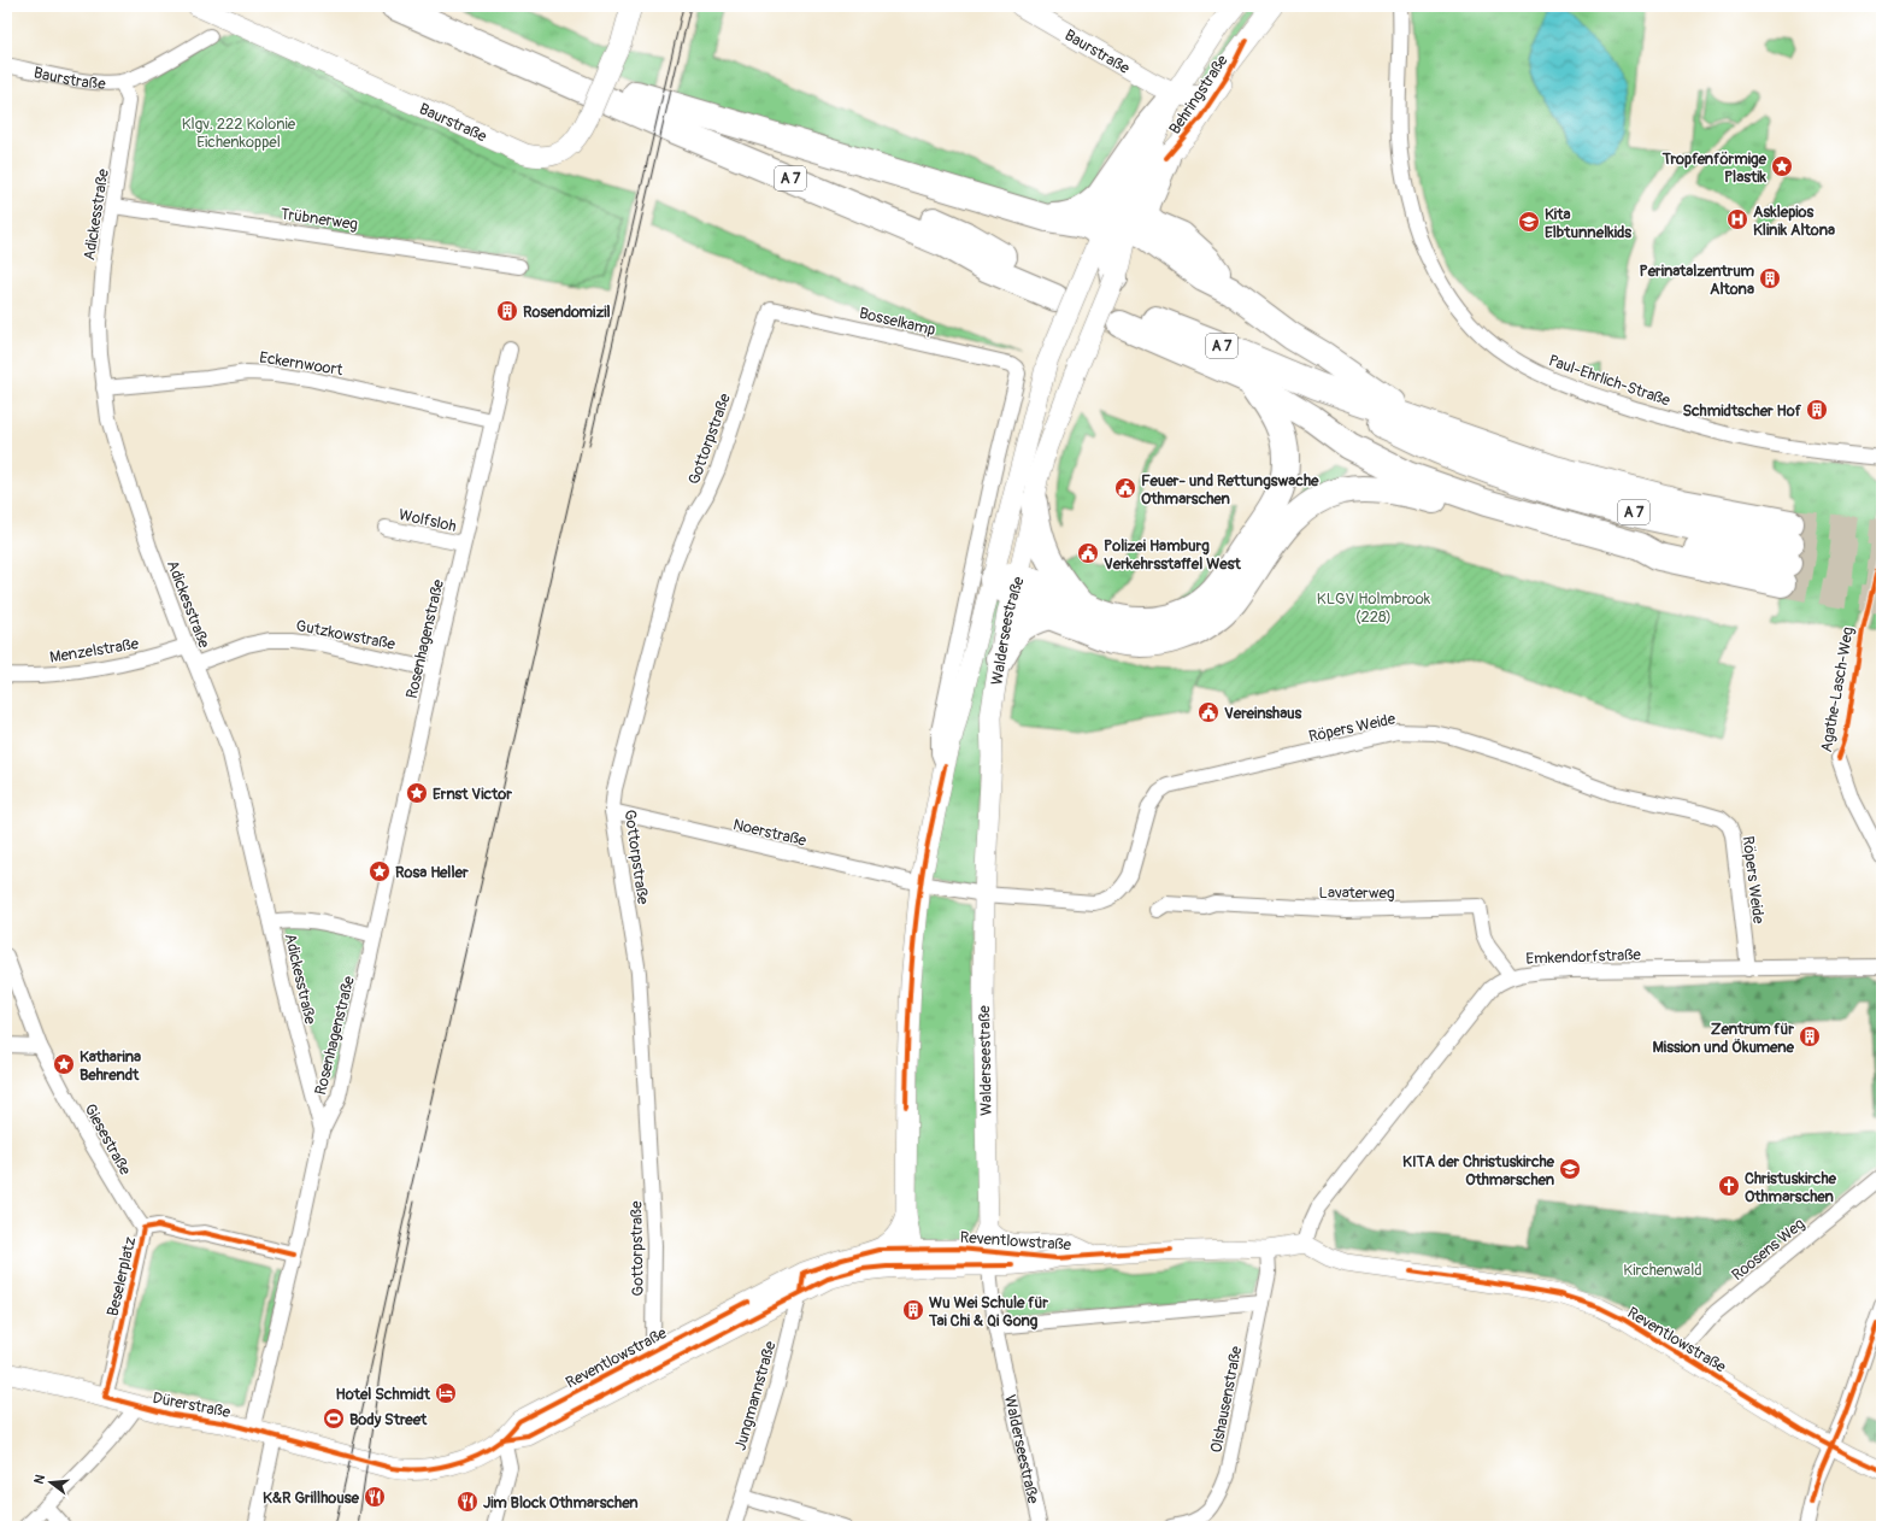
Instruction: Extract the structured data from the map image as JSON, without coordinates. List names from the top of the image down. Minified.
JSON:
{"streets":{"highway":["A 7"],"main road":["Baurstraße","Behringstraße","Walderseestraße","Reventlowstraße","Dürerstraße"],"street":["Adickesstraße","Trübnerweg","Bosselkamp","Eckernwoort","Paul-Ehrlich-Straße","Gottorpstraße","Wolfsloh","Gutzkowstraße","Rosenhagenstraße","Menzelstraße","Agathe-Lasch-Weg","Röpers Weide","Noerstraße","Lavaterweg","Emkendorfstraße","Giesestraße","Roosens Weg","Beselerplatz","Jungmannstraße","Olshausenstraße"]},"crossings":[["Baurstraße","Behringstraße"],["Baurstraße","Adickesstraße"],["Behringstraße","Walderseestraße"],["Adickesstraße","Trübnerweg"],["Adickesstraße","Eckernwoort"],["Adickesstraße","Gutzkowstraße"],["Adickesstraße","Rosenhagenstraße"],["Adickesstraße","Menzelstraße"],["Bosselkamp","Gottorpstraße"],["Bosselkamp","Walderseestraße"],["Eckernwoort","Rosenhagenstraße"],["Gottorpstraße","Noerstraße"],["Gottorpstraße","Reventlowstraße"],["Wolfsloh","Rosenhagenstraße"],["Walderseestraße","Röpers Weide"],["Walderseestraße","Noerstraße"],["Walderseestraße","Reventlowstraße"],["Gutzkowstraße","Rosenhagenstraße"],["Rosenhagenstraße","Beselerplatz"],["Röpers Weide","Emkendorfstraße"],["Lavaterweg","Emkendorfstraße"],["Emkendorfstraße","Reventlowstraße"],["Giesestraße","Beselerplatz"],["Reventlowstraße","Roosens Weg"],["Reventlowstraße","Jungmannstraße"],["Reventlowstraße","Olshausenstraße"],["Reventlowstraße","Dürerstraße"],["Beselerplatz","Dürerstraße"]],"parks":["Klgv. 222 Kolonie Eichenkoppel","KLGV Holmbrook (228)","Kirchenwald"],"places":{"place":["Tropfenförmige Plastik","Ernst Victor","Rosa Heller","Katharina Behrendt"],"hospital":["Asklepios Klinik Altona"],"school or university":["Kita Elbtunnelkids","KITA der Christuskirche Othmarschen"],"building":["Perinatalzentrum Altona","Rosendomizil","Schmidtscher Hof","Zentrum für Mission und Ökumene","Wu Wei Schule für Tai Chi & Qi Gong"],"public building":["Feuer- und Rettungswache Othmarschen","Polizei Hamburg Verkehrsstaffel West","Vereinshaus"],"church":["Christuskirche Othmarschen"],"hotel":["Hotel Schmidt"],"sports":["Body Street"],"restaurant":["K&R Grillhouse","Jim Block Othmarschen"]},"north":"left"}
